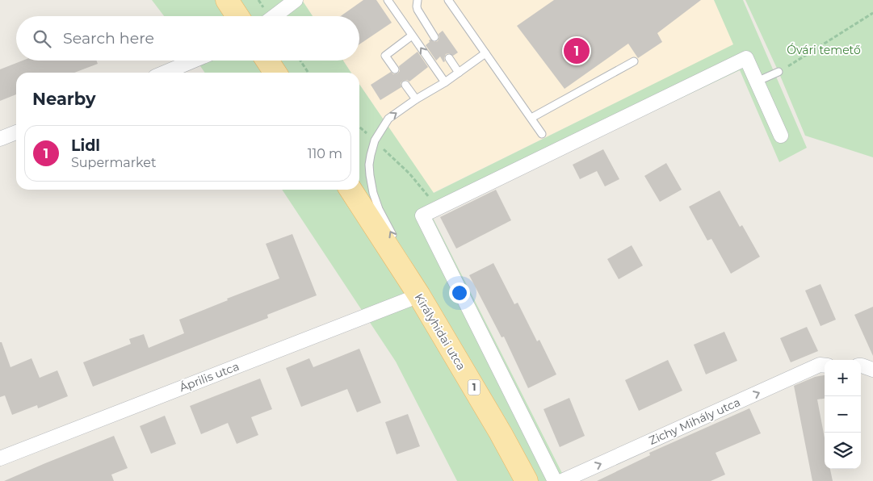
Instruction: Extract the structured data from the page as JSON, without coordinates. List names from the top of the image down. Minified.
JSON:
{"streets":{"main road":["Királyhidai utca","1"],"street":["Április utca","Zichy Mihály utca"]},"crossings":[["Királyhidai utca","Április utca"]],"one_way":["Zichy Mihály utca"],"parks":["Óvári temető"],"page":{"search":"Search here","pins":"1","heading":"Nearby","list":[{"mark":"1","name":"Lidl","note":"Supermarket","value":"110 m"}],"map_buttons":["+","−"]}}
